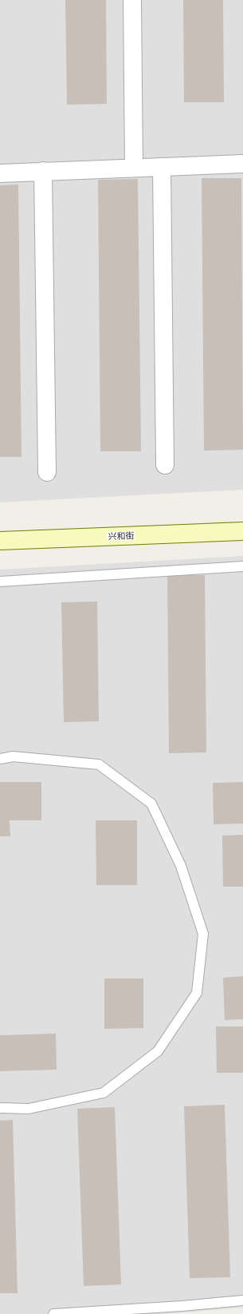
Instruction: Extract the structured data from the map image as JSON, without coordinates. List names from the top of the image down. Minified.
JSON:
{"streets":{"street":["兴和街"]}}
